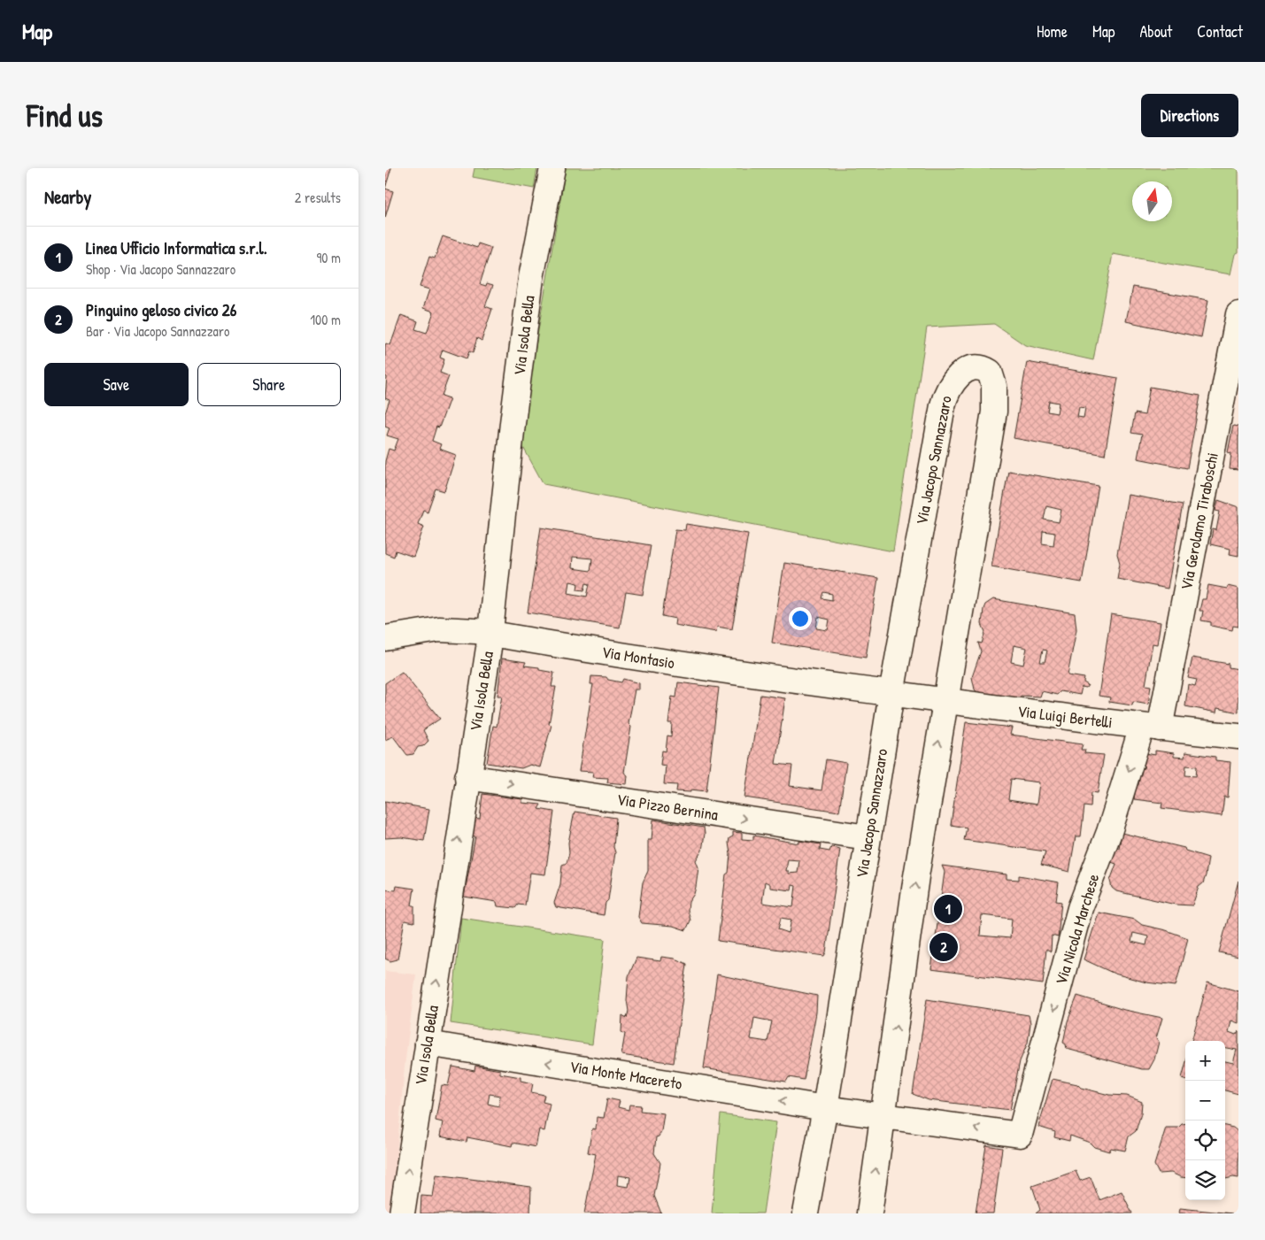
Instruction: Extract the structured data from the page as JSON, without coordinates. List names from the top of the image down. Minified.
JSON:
{"streets":{"street":["Via Isola Bella","Via Jacopo Sannazzaro","Via Gerolamo Tiraboschi","Via Montasio","Via Luigi Bertelli","Via Pizzo Bernina","Via Nicola Marchese","Via Monte Macereto"]},"crossings":[["Via Isola Bella","Via Montasio"],["Via Isola Bella","Via Pizzo Bernina"],["Via Isola Bella","Via Monte Macereto"],["Via Jacopo Sannazzaro","Via Montasio"],["Via Jacopo Sannazzaro","Via Luigi Bertelli"],["Via Jacopo Sannazzaro","Via Pizzo Bernina"],["Via Jacopo Sannazzaro","Via Monte Macereto"],["Via Gerolamo Tiraboschi","Via Luigi Bertelli"],["Via Gerolamo Tiraboschi","Via Nicola Marchese"],["Via Montasio","Via Luigi Bertelli"],["Via Luigi Bertelli","Via Nicola Marchese"],["Via Nicola Marchese","Via Monte Macereto"]],"one_way":["Via Isola Bella","Via Pizzo Bernina","Via Nicola Marchese","Via Monte Macereto"],"north":"top","page":{"header":"Map","nav":["Home","Map","About","Contact"],"buttons":["Directions",["Save","Share"]],"title":"Find us","heading":["Nearby","2 results"],"list":[{"mark":"1","name":"Linea Ufficio Informatica s.r.l.","note":"Shop · Via Jacopo Sannazzaro","value":"90 m"},{"mark":"2","name":"Pinguino geloso civico 26","note":"Bar · Via Jacopo Sannazzaro","value":"100 m"}],"pins":["1","2"],"map_buttons":["+","−"]}}
